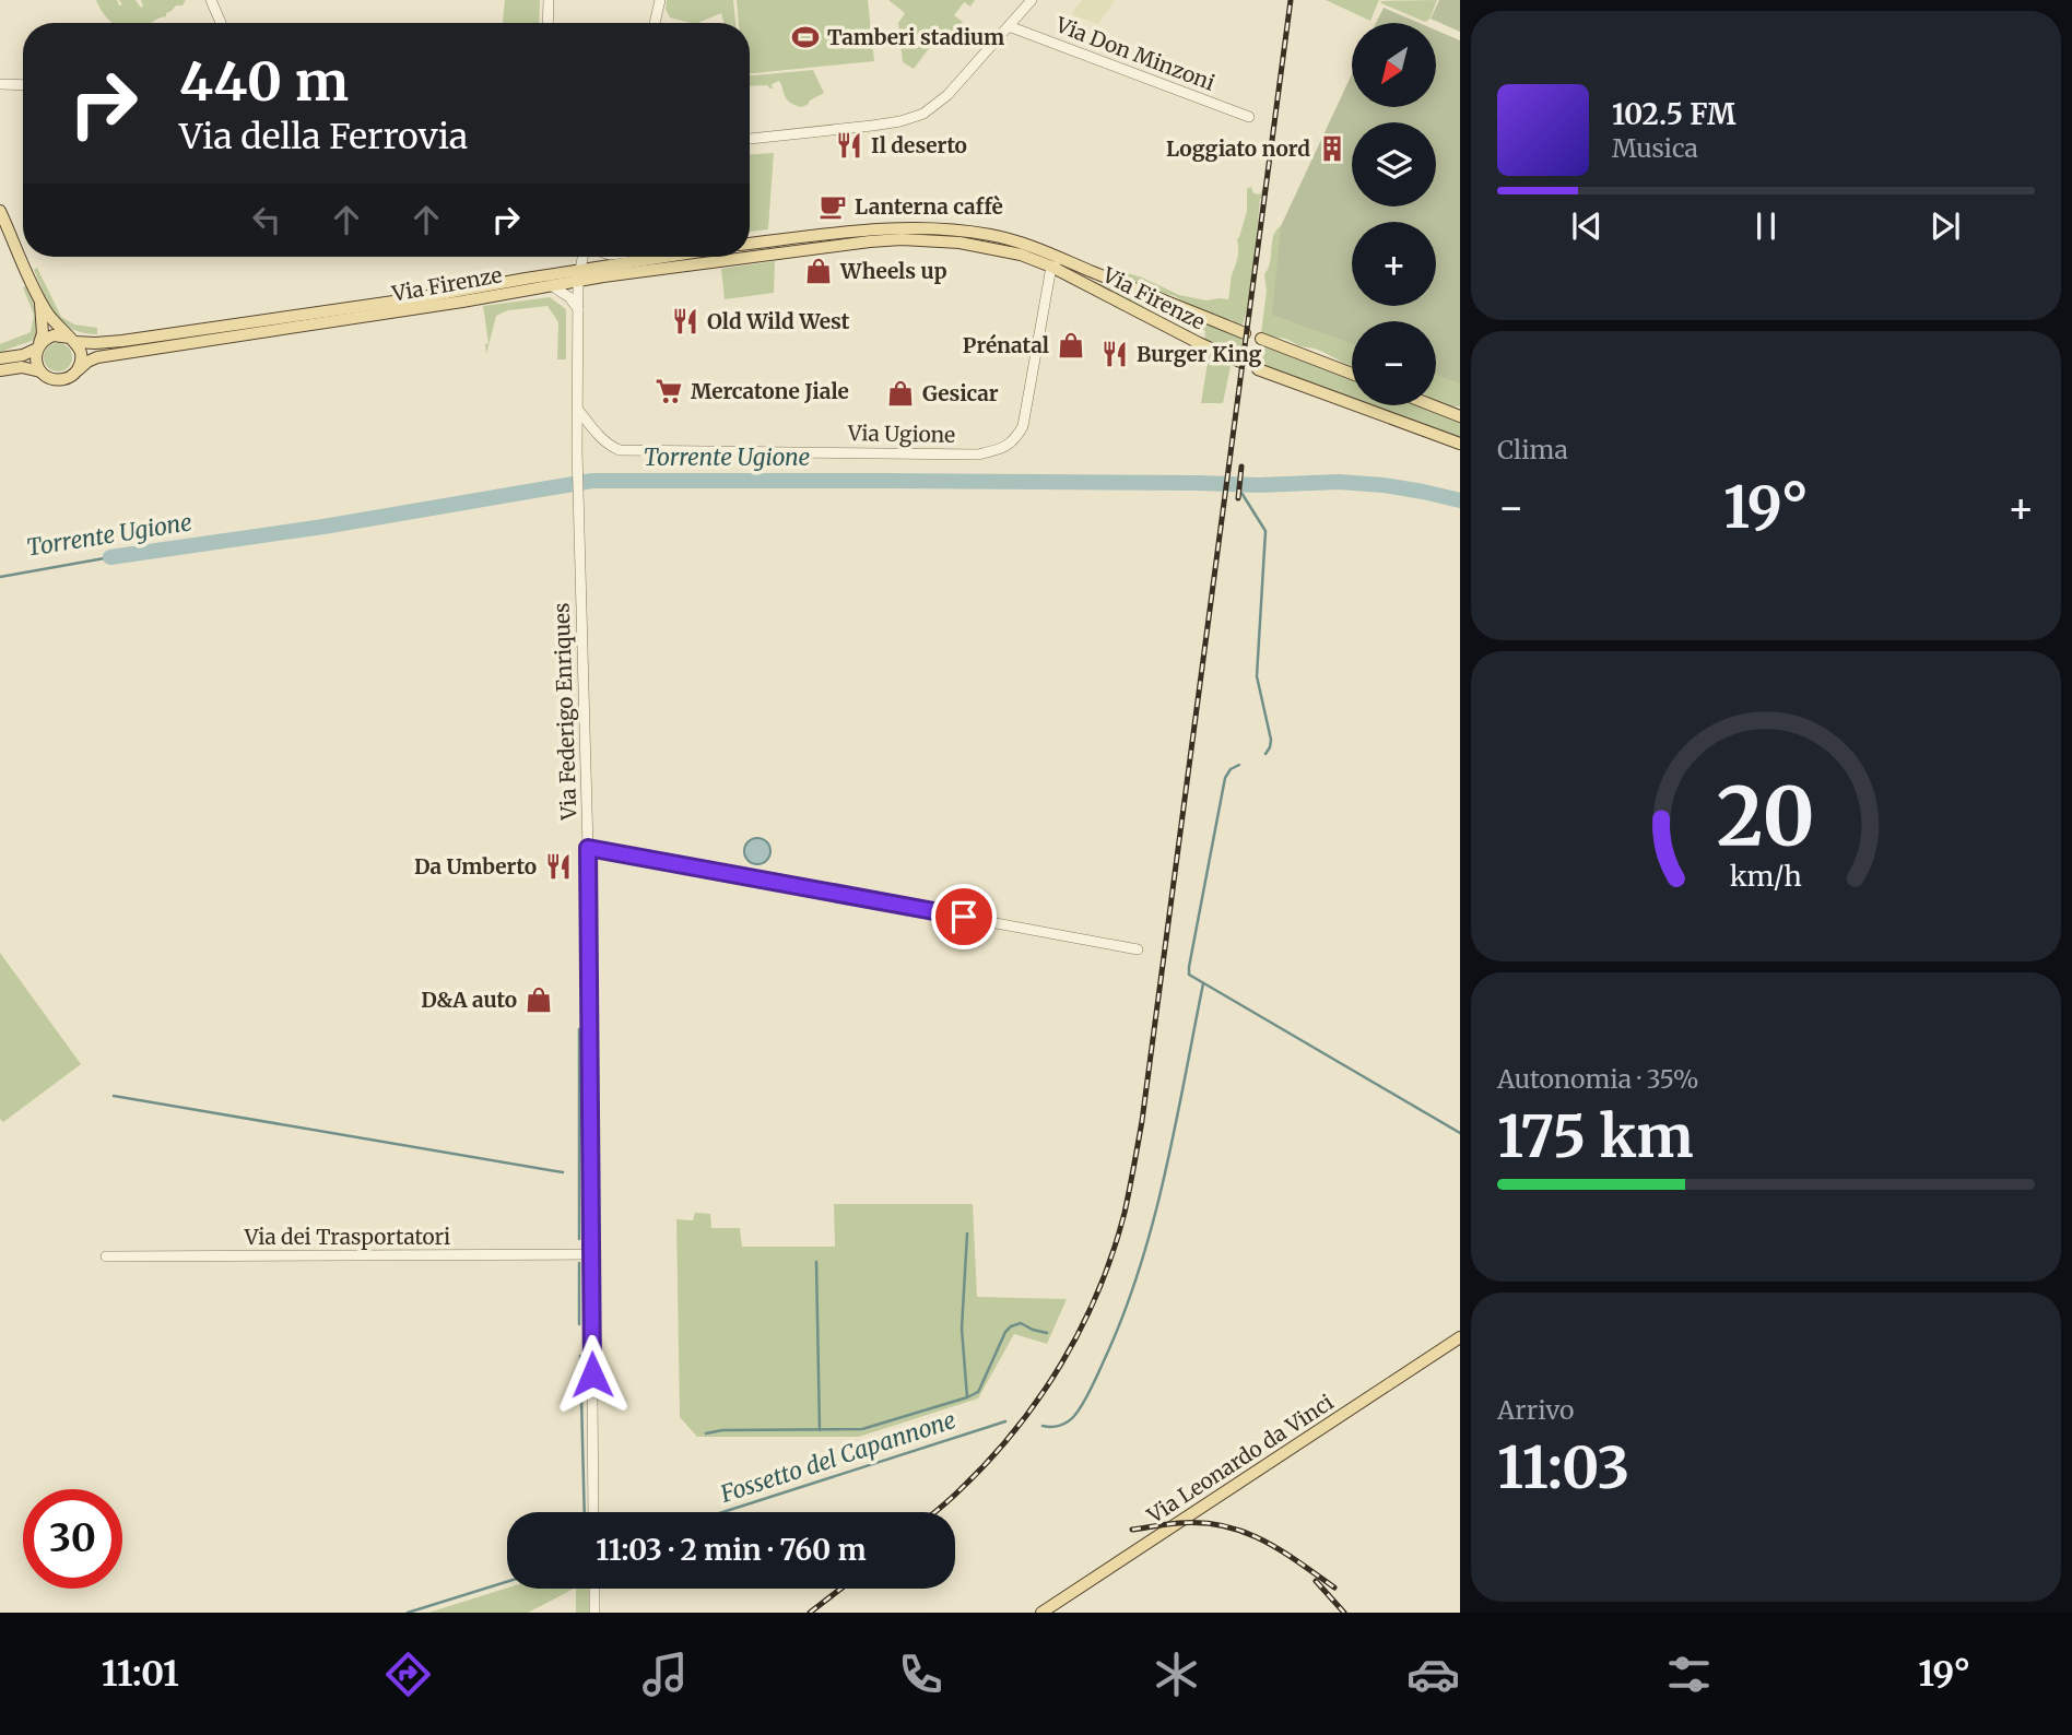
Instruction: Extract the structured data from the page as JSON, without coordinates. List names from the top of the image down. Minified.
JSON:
{"streets":{"main road":["Via Firenze","Via Leonardo da Vinci"],"street":["Via Don Minzoni","Via Ugione","Via Federigo Enriques","Via dei Trasportatori"]},"crossings":[["Via Firenze","Via Ugione"],["Via Firenze","Via Federigo Enriques"],["Via Ugione","Via Federigo Enriques"],["Via Federigo Enriques","Via dei Trasportatori"]],"water":["Torrente Ugione","Fossetto del Capannone"],"places":{"sports":["Tamberi stadium"],"restaurant":["Il deserto","Old Wild West","Burger King","Da Umberto"],"building":["Loggiato nord"],"cafe":["Lanterna caffè"],"shop":["Wheels up","Prénatal","Gesicar","D&A auto"],"supermarket":["Mercatone Jiale"]},"north":"bottom left","page":{"map_buttons":["+","−"],"turn":["440 m","Via della Ferrovia"],"song":["102.5 FM","Musica"],"tile":["Clima",["Autonomia · 35%","175 km"],["Arrivo","11:03"]],"heat":["−","19°","+"],"limit":"30","trip":"11:03 · 2 min · 760 m","tabs":["11:01","19°"],"gauge":["20","km/h"]}}
